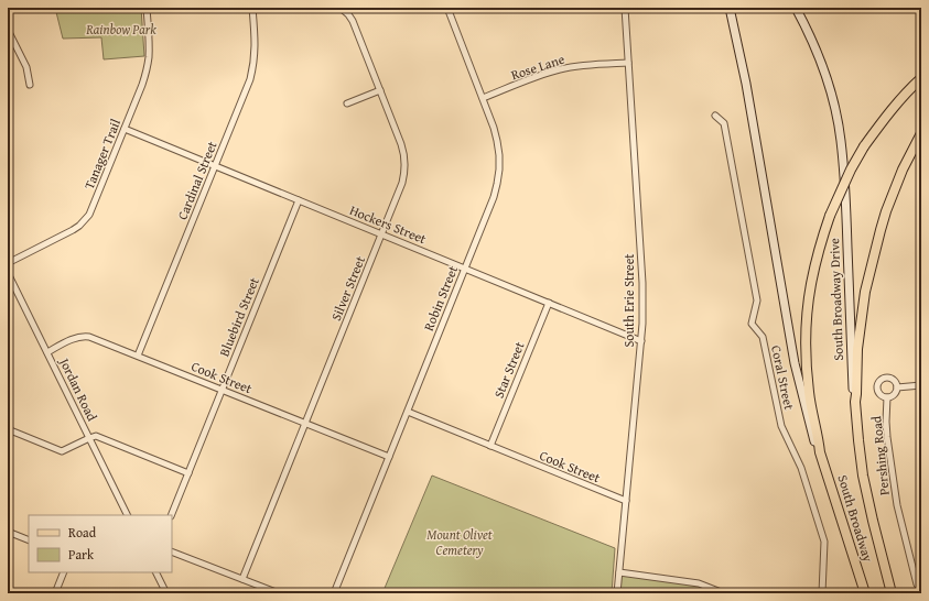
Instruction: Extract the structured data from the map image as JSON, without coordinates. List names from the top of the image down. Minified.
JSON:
{"streets":{"main road":["South Broadway Drive","South Broadway"],"street":["Rose Lane","Tanager Trail","Cardinal Street","Hockers Street","Silver Street","Robin Street","South Erie Street","Bluebird Street","Star Street","Cook Street","Coral Street","Jordan Road","Pershing Road"]},"crossings":[["Rose Lane","Robin Street"],["Rose Lane","South Erie Street"],["Tanager Trail","Hockers Street"],["Cardinal Street","Hockers Street"],["Cardinal Street","Cook Street"],["Hockers Street","Silver Street"],["Hockers Street","Robin Street"],["Hockers Street","South Erie Street"],["Hockers Street","Bluebird Street"],["Hockers Street","Star Street"],["Silver Street","Cook Street"],["Robin Street","Cook Street"],["South Erie Street","Cook Street"],["Bluebird Street","Cook Street"],["Star Street","Cook Street"],["Cook Street","Jordan Road"]],"parks":["Rainbow Park","Mount Olivet Cemetery"],"legend":["Road","Park"]}
